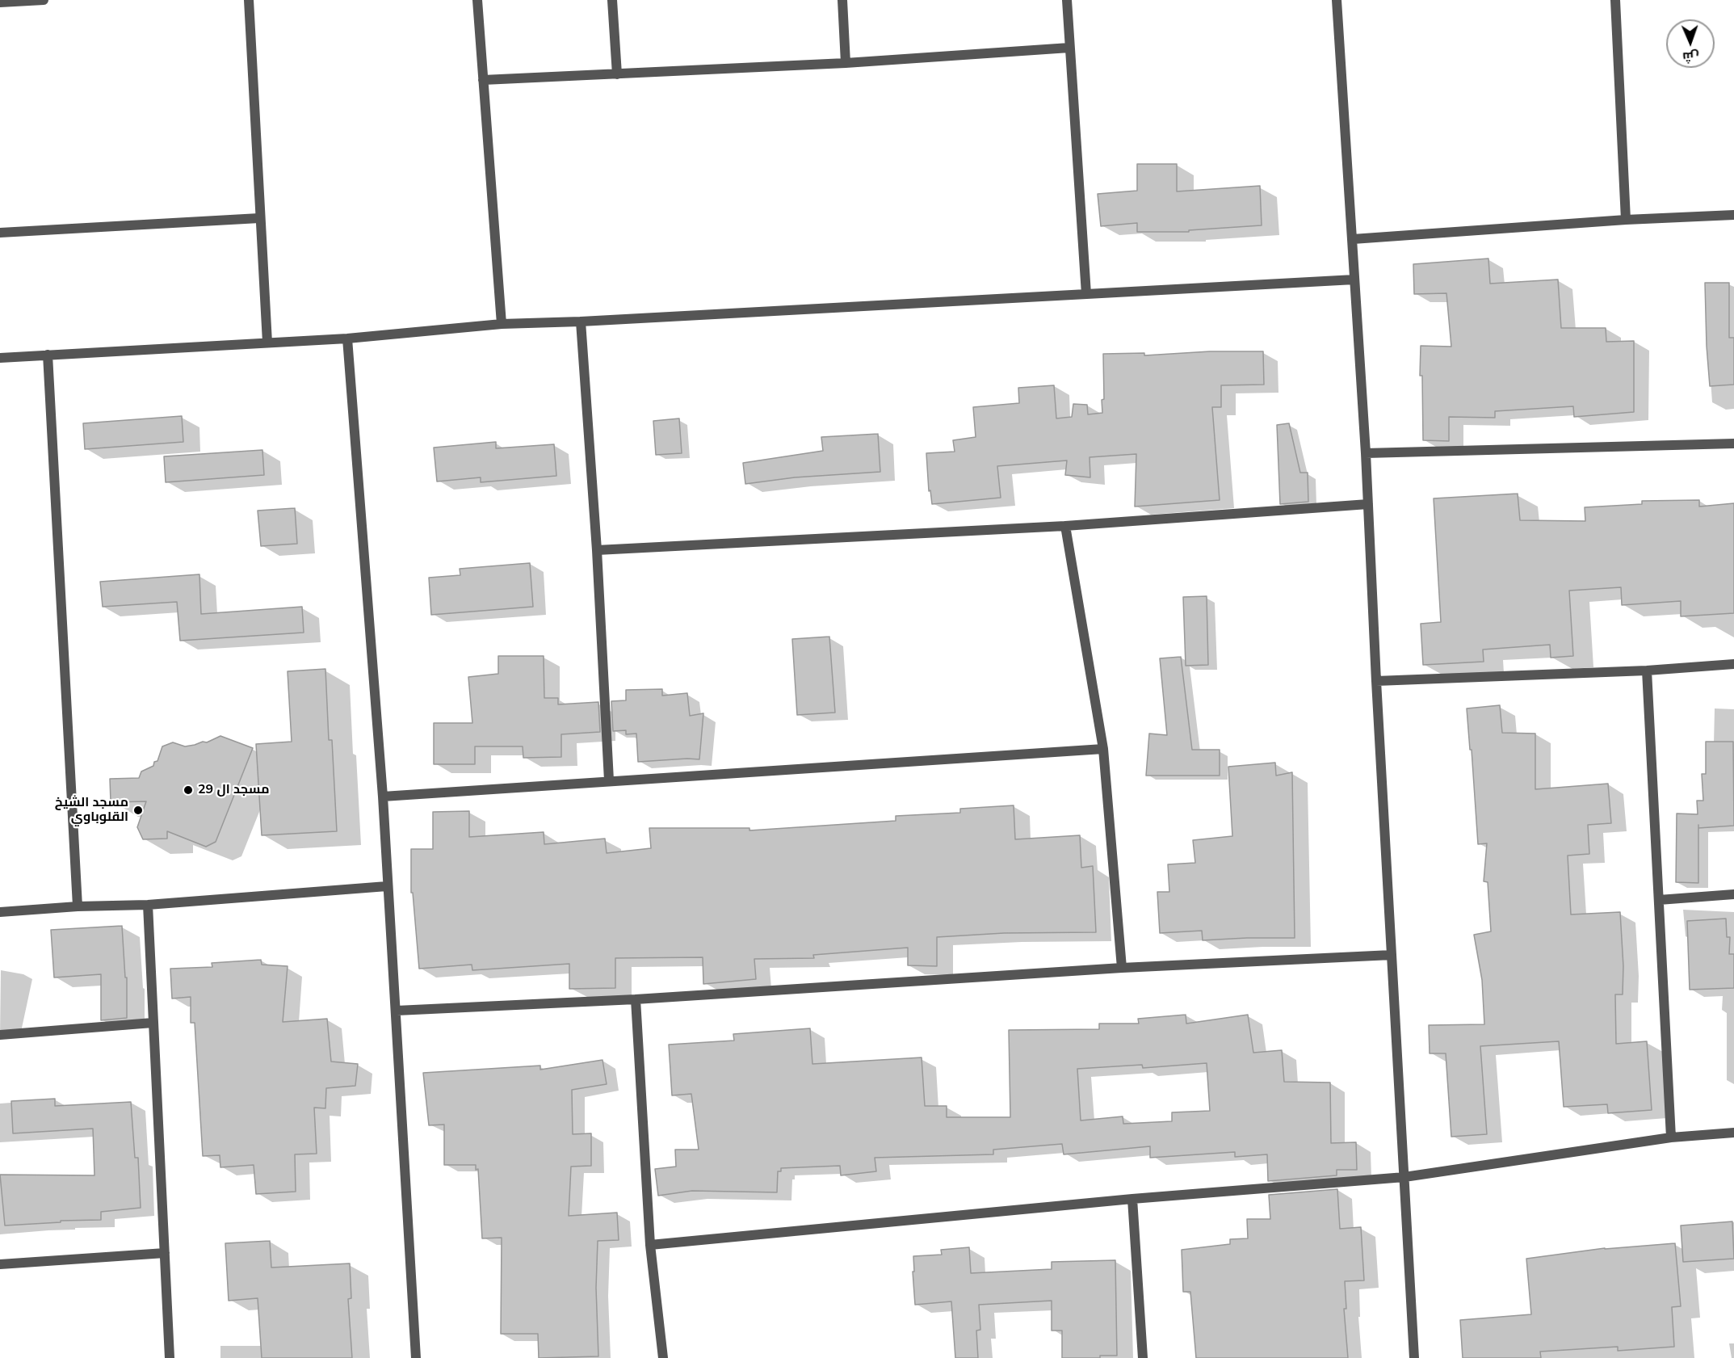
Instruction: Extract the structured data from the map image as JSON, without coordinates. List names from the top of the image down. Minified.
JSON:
{"places":["مسجد ال 29","مسجد الشيخ القلوباوي"],"north":"bottom"}
